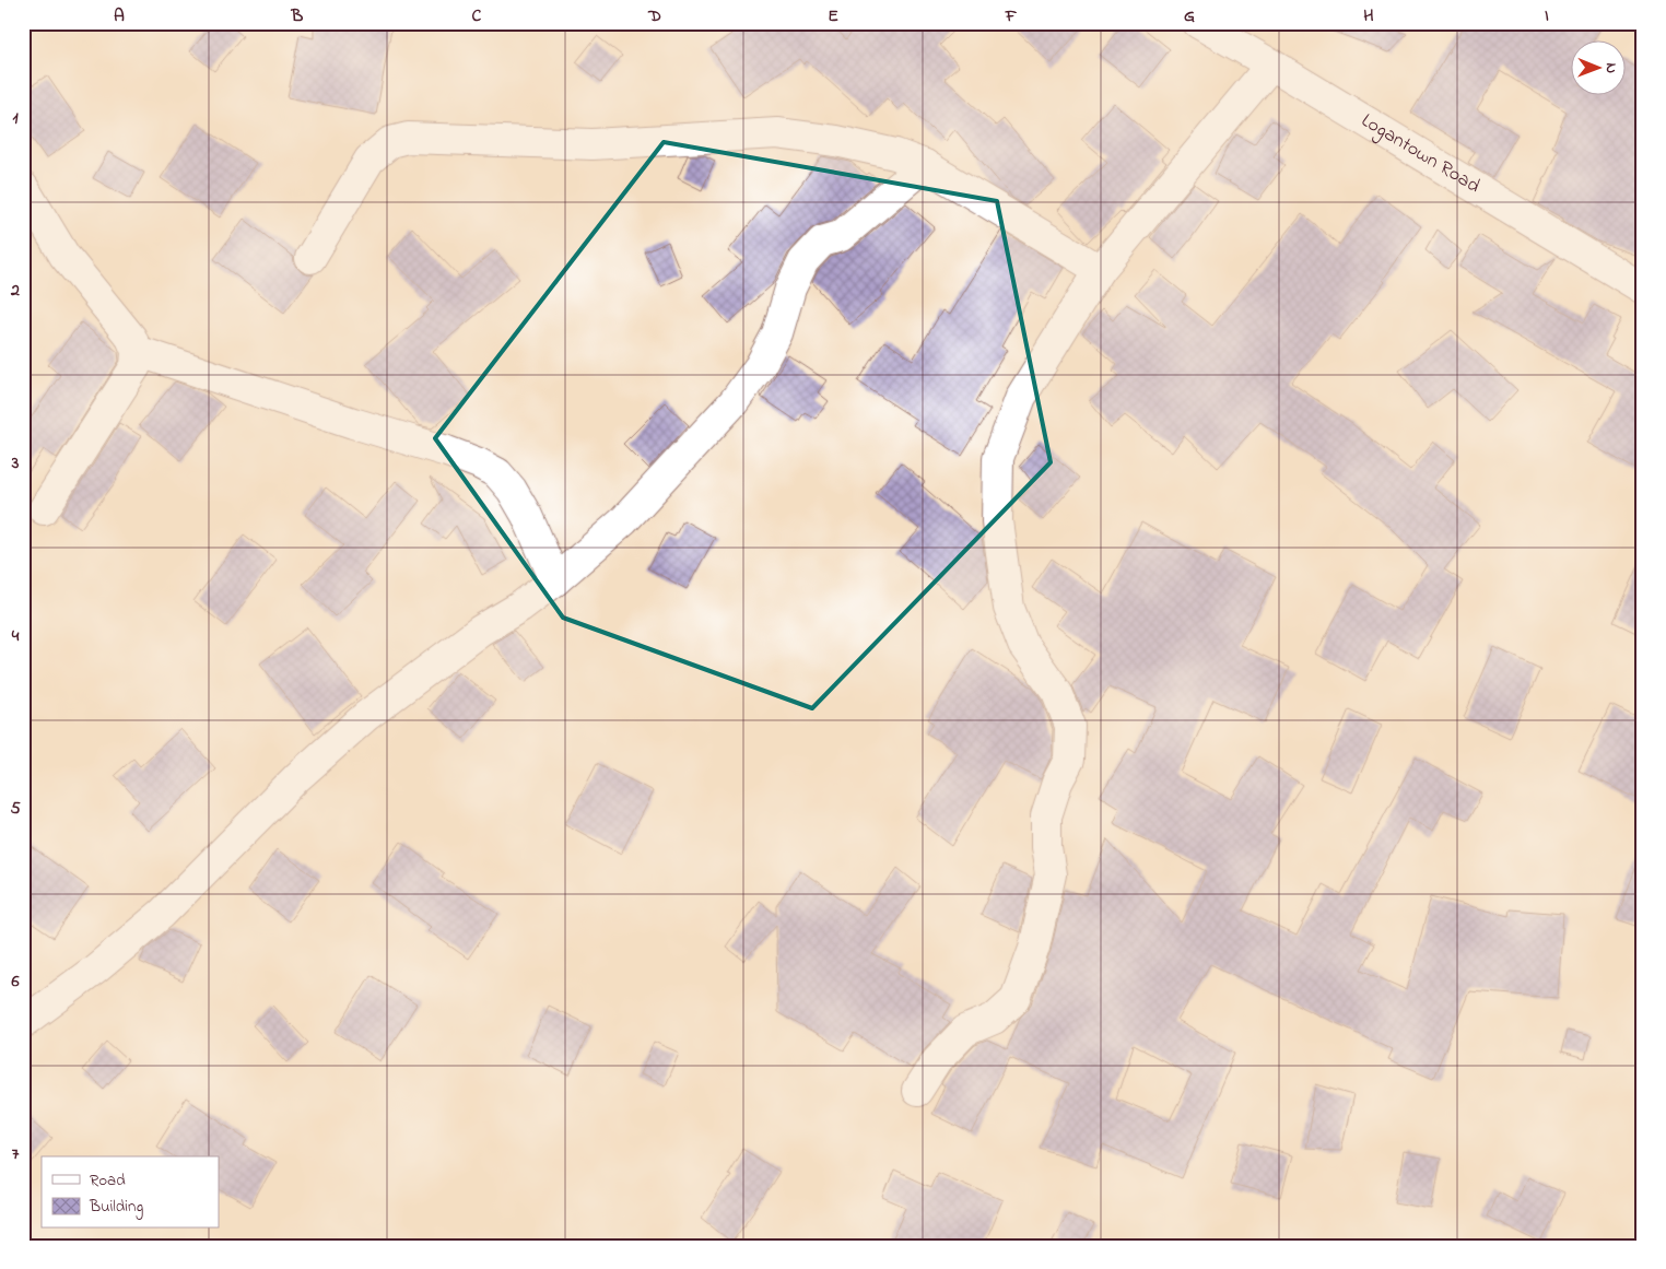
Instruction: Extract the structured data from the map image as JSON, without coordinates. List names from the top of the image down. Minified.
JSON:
{"streets":{"street":["Logantown Road"]},"legend":["Road","Building"],"north":"right","grid":{"columns":["A","B","C","D","E","F","G","H","I"],"rows":["1","2","3","4","5","6","7"]}}
